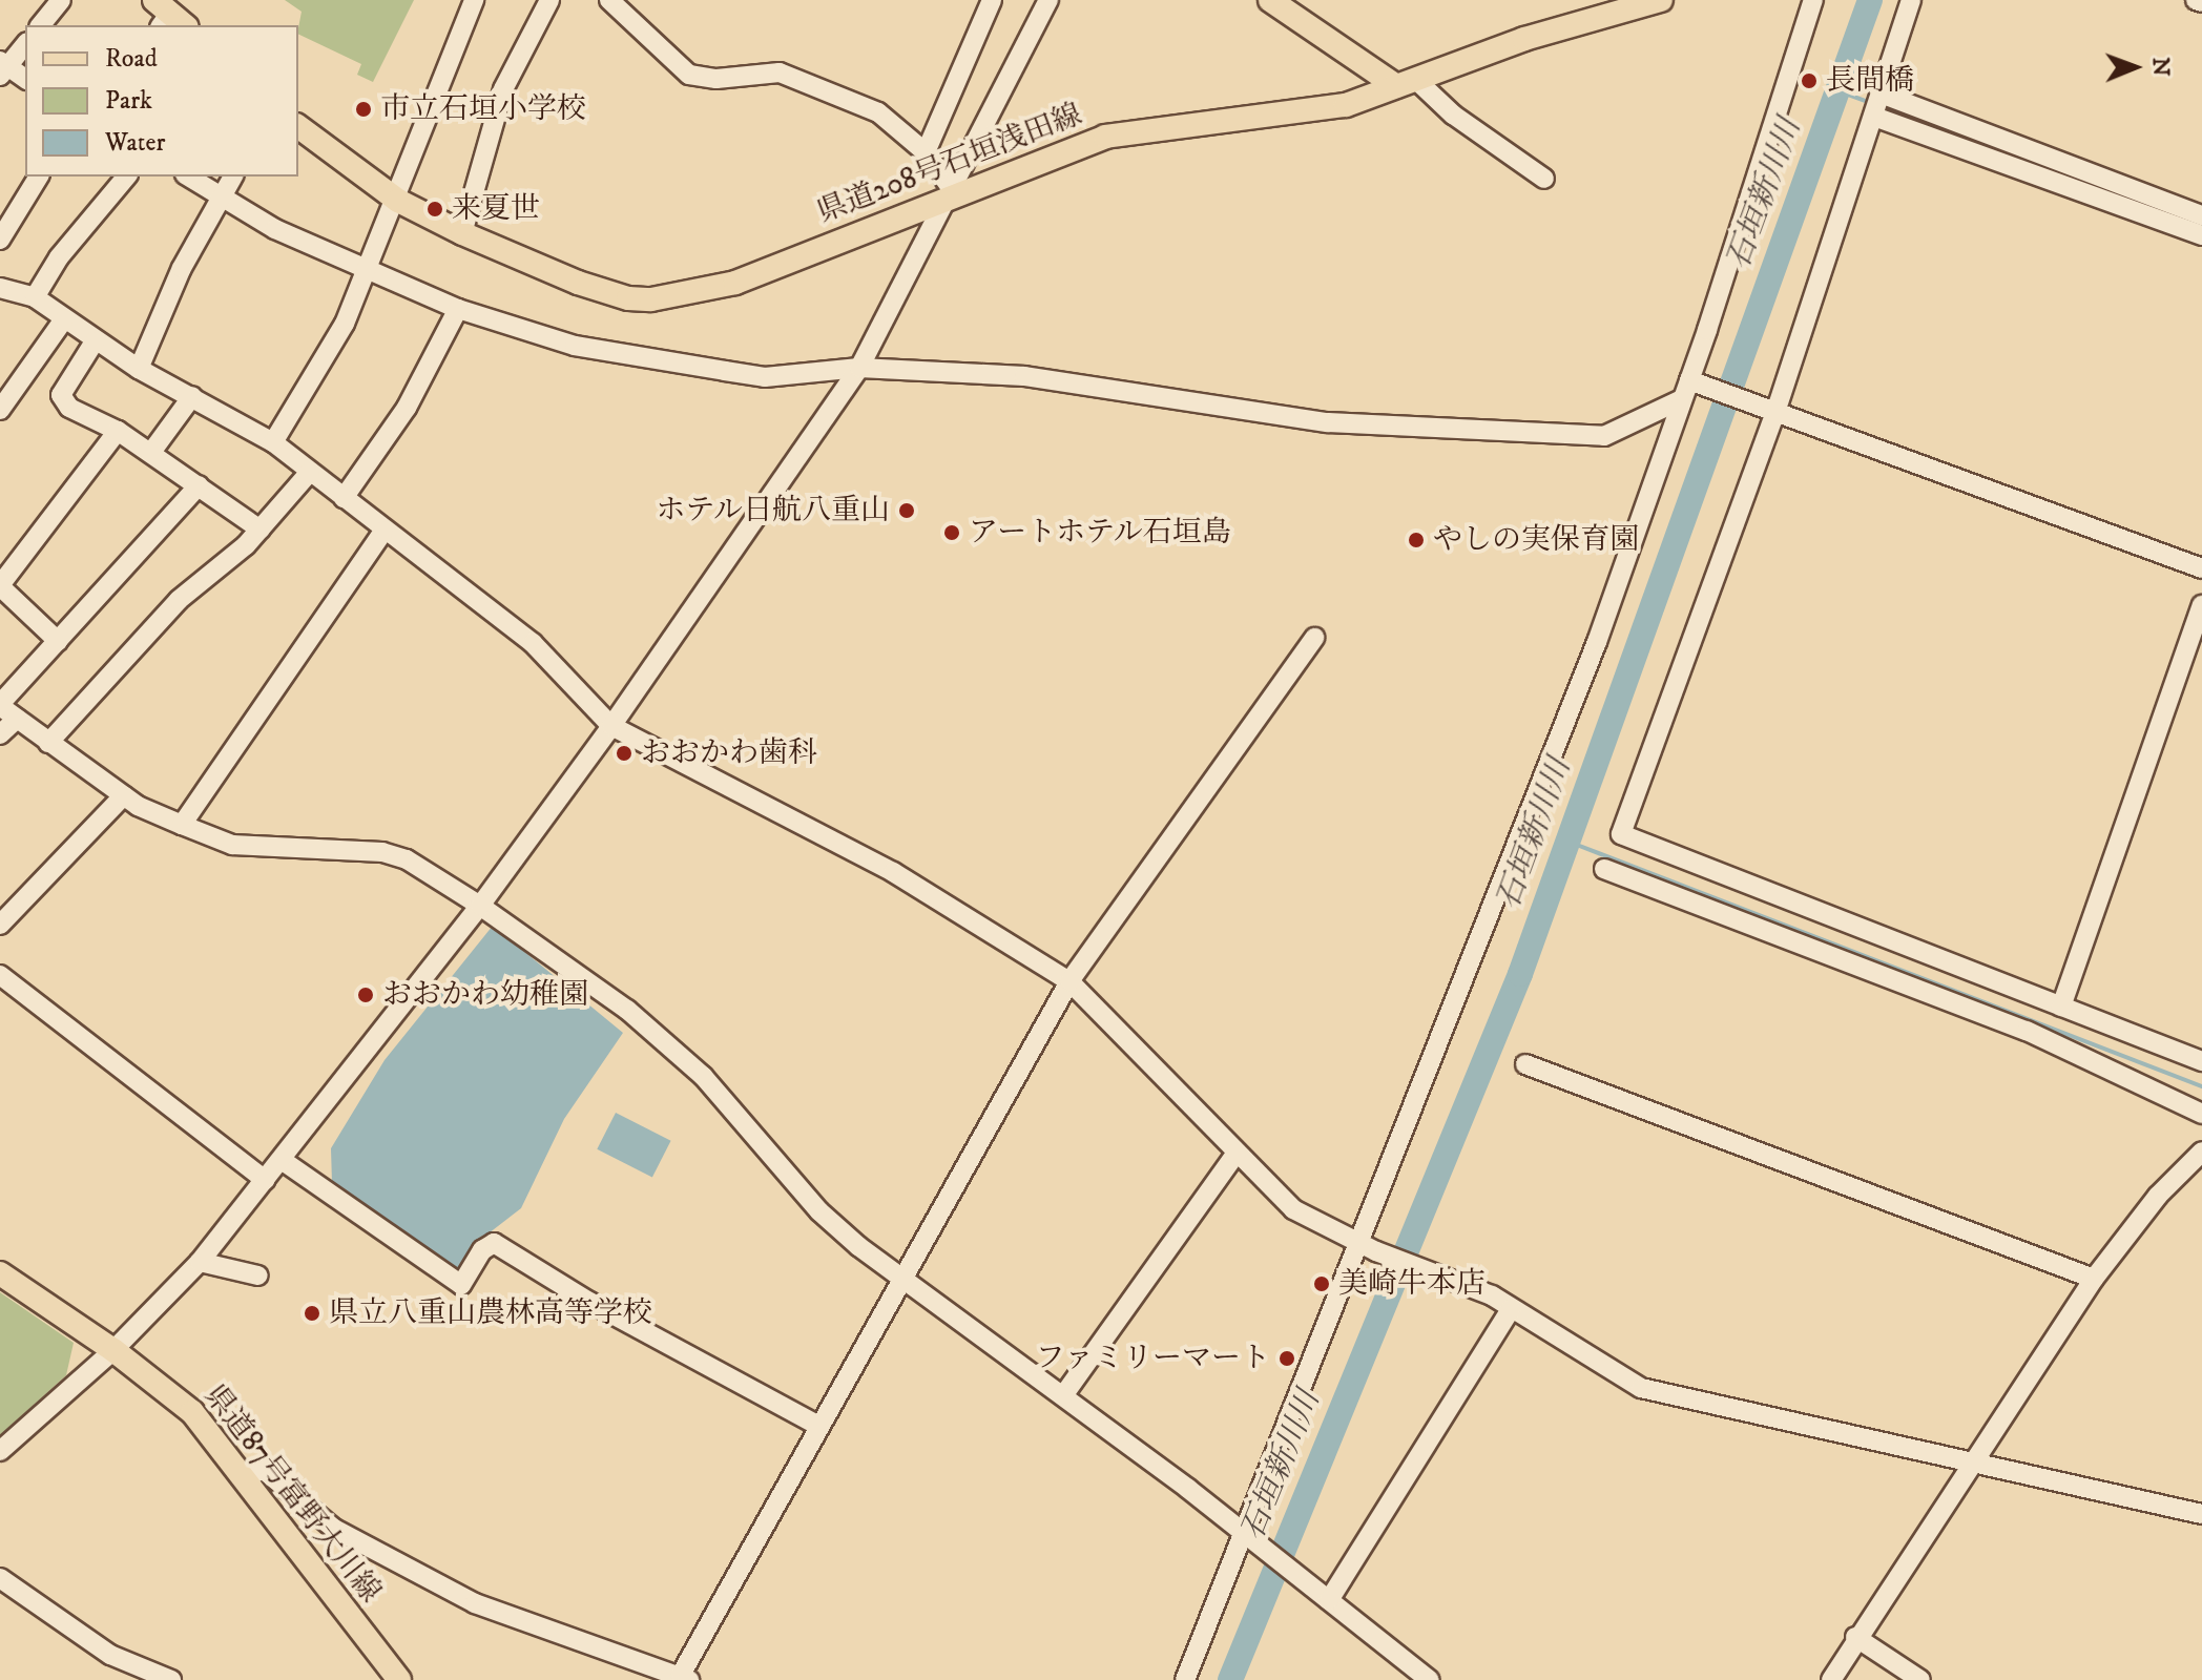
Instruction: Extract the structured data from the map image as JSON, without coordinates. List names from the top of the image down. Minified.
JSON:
{"streets":{"main road":["県道208号石垣浅田線","県道87号富野大川線"]},"water":["石垣新川川"],"places":["長間橋","市立石垣小学校","来夏世","ホテル日航八重山","アートホテル石垣島","やしの実保育園","おおかわ歯科","おおかわ幼稚園","美崎牛本店","県立八重山農林高等学校","ファミリーマート"],"legend":["Road","Park","Water"],"north":"right"}
